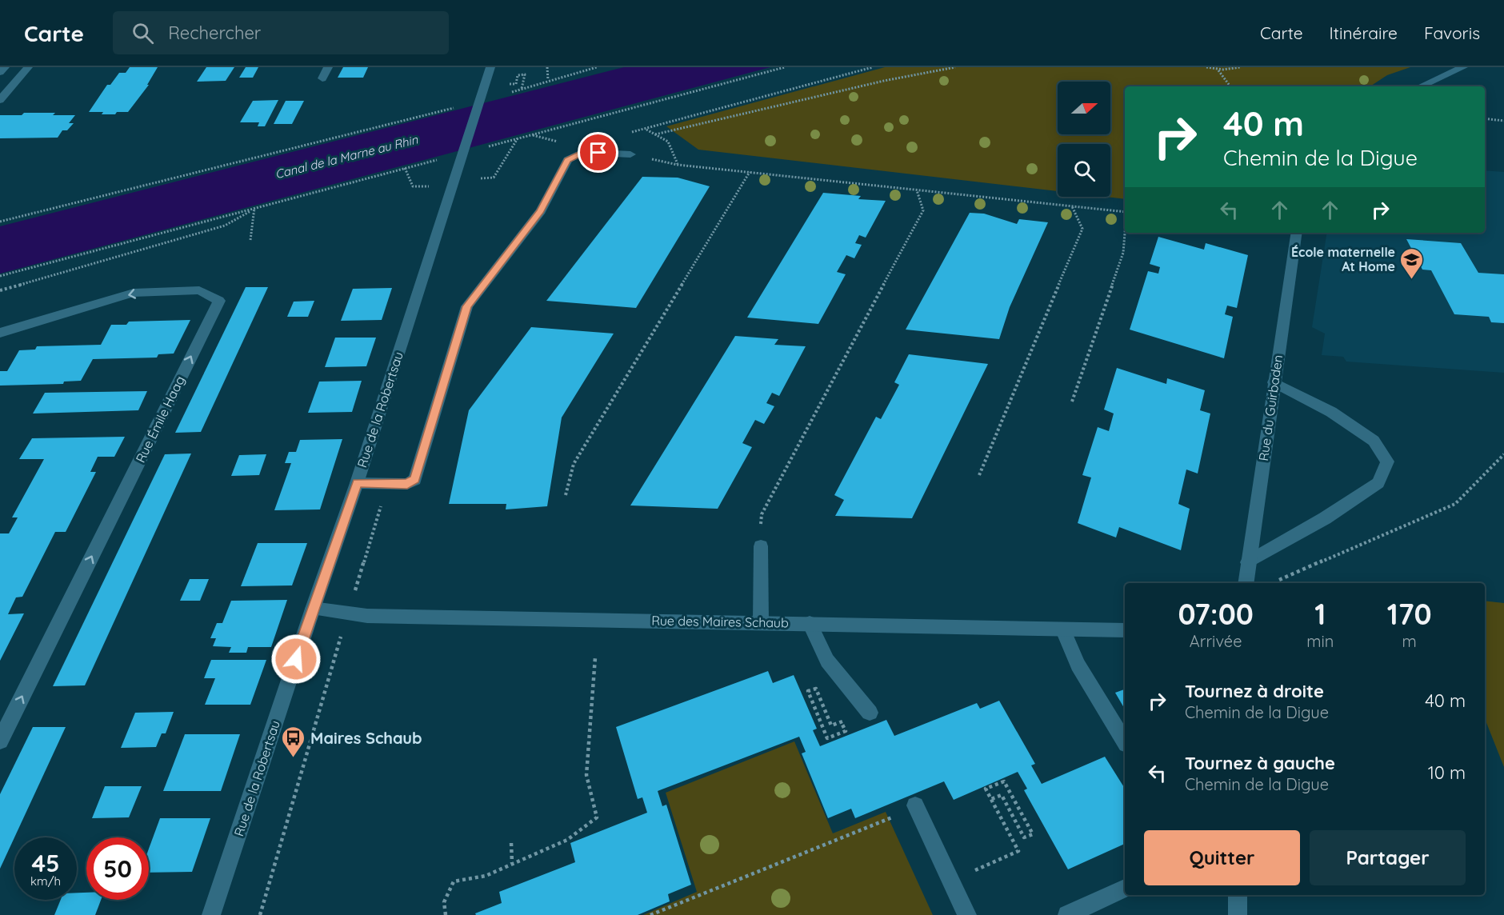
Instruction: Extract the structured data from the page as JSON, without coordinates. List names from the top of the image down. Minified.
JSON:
{"streets":{"street":["Rue du Guirbaden","Rue de la Robertsau","Rue Émile Haag","Rue des Maires Schaub"]},"crossings":[["Rue de la Robertsau","Rue des Maires Schaub"]],"water":["Canal de la Marne au Rhin"],"places":{"school or university":["École maternelle At Home"],"bus stop":["Maires Schaub"]},"north":"right","page":{"header":"Carte","search":"Rechercher","nav":["Carte","Itinéraire","Favoris"],"turn":["40 m","Chemin de la Digue"],"eta":["07:00","Arrivée","1","min","170","m"],"list":[{"name":"Tournez à droite","note":"Chemin de la Digue","value":"40 m"},{"name":"Tournez à gauche","note":"Chemin de la Digue","value":"10 m"}],"buttons":["Quitter","Partager"],"speed":"45 km/h","limit":"50"}}
